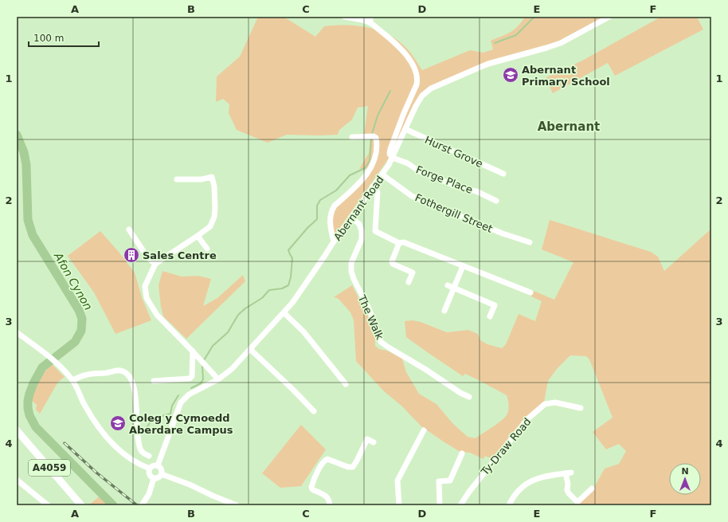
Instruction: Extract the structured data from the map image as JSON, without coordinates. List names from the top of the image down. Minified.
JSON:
{"streets":{"main road":["A4059"],"street":["Hurst Grove","Forge Place","Abernant Road","Fothergill Street","The Walk","Ty-Draw Road"]},"crossings":[["Hurst Grove","Abernant Road"],["Forge Place","Abernant Road"],["Abernant Road","Fothergill Street"],["Abernant Road","The Walk"]],"districts":["Abernant"],"water":["Afon Cynon"],"places":{"school or university":["Abernant Primary School","Coleg y Cymoedd Aberdare Campus"],"building":["Sales Centre"]},"scale_bar":"100 m","north":"top","grid":{"columns":["A","B","C","D","E","F"],"rows":["1","2","3","4"]}}
